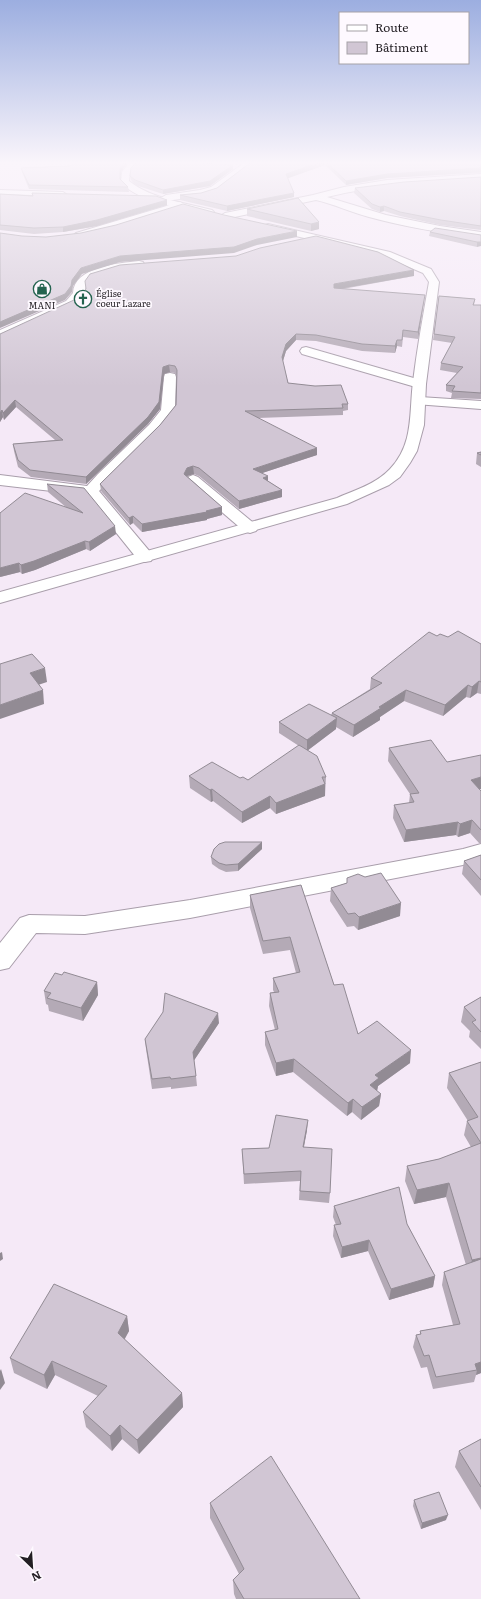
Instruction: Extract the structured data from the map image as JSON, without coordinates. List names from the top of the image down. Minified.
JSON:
{"places":{"shop":["MANI"],"church":["Église coeur Lazare"]},"legend":["Route","Bâtiment"],"north":"bottom right"}
